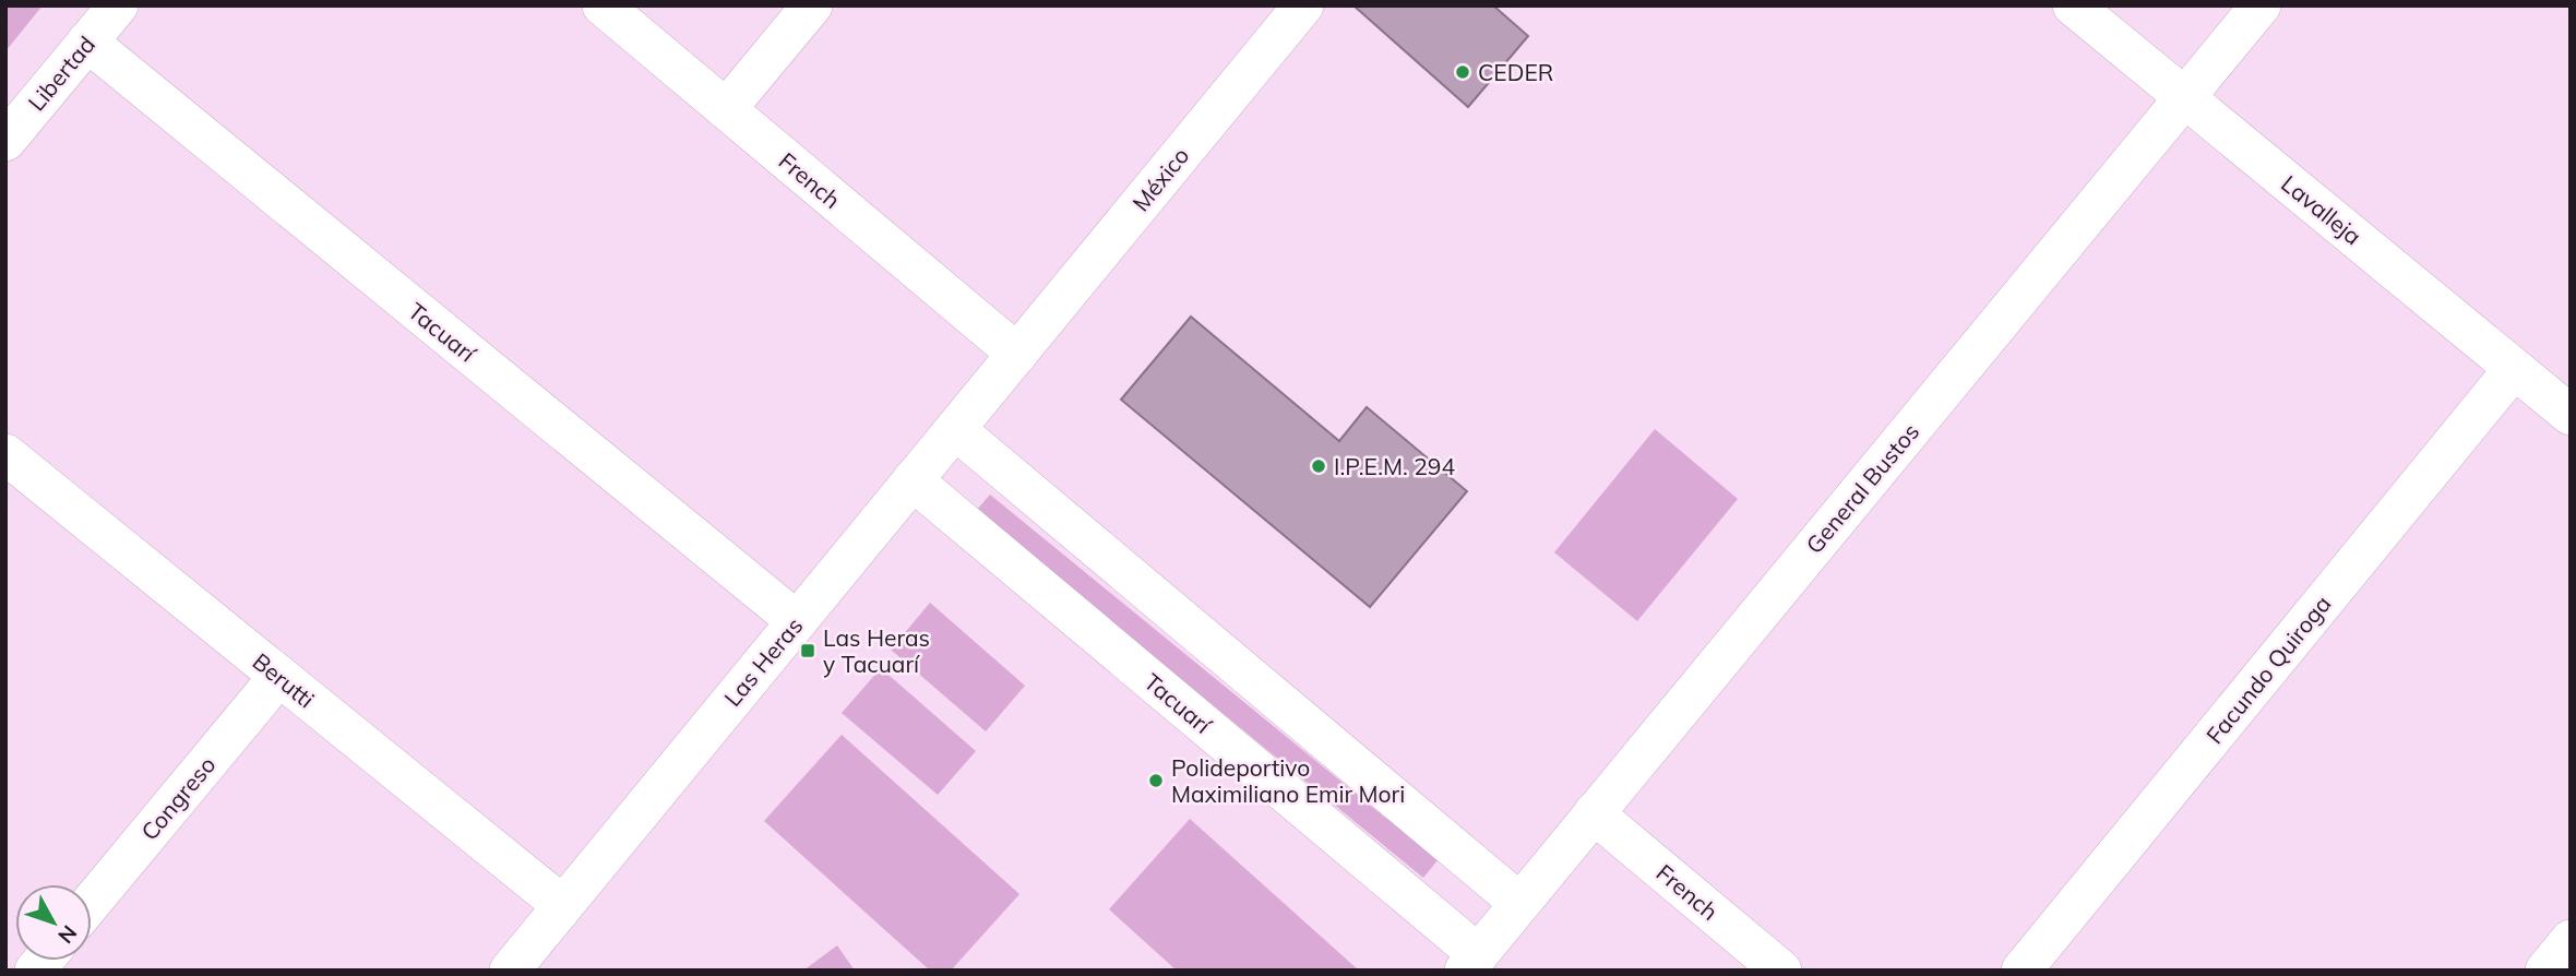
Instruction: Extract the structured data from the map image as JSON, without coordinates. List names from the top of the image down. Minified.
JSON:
{"streets":{"street":["Libertad","México","French","Lavalleja","Tacuarí","General Bustos","Las Heras","Facundo Quiroga","Berutti","Congreso"]},"crossings":[["Libertad","Tacuarí"],["México","French"],["México","Las Heras"],["French","General Bustos"],["French","Las Heras"],["Lavalleja","General Bustos"],["Lavalleja","Facundo Quiroga"],["Tacuarí","General Bustos"],["Tacuarí","Las Heras"],["Las Heras","Berutti"],["Berutti","Congreso"]],"places":{"other":["CEDER","I.P.E.M. 294","Polideportivo Maximiliano Emir Mori"],"transit":["Las Heras y Tacuarí"]},"north":"bottom right"}
